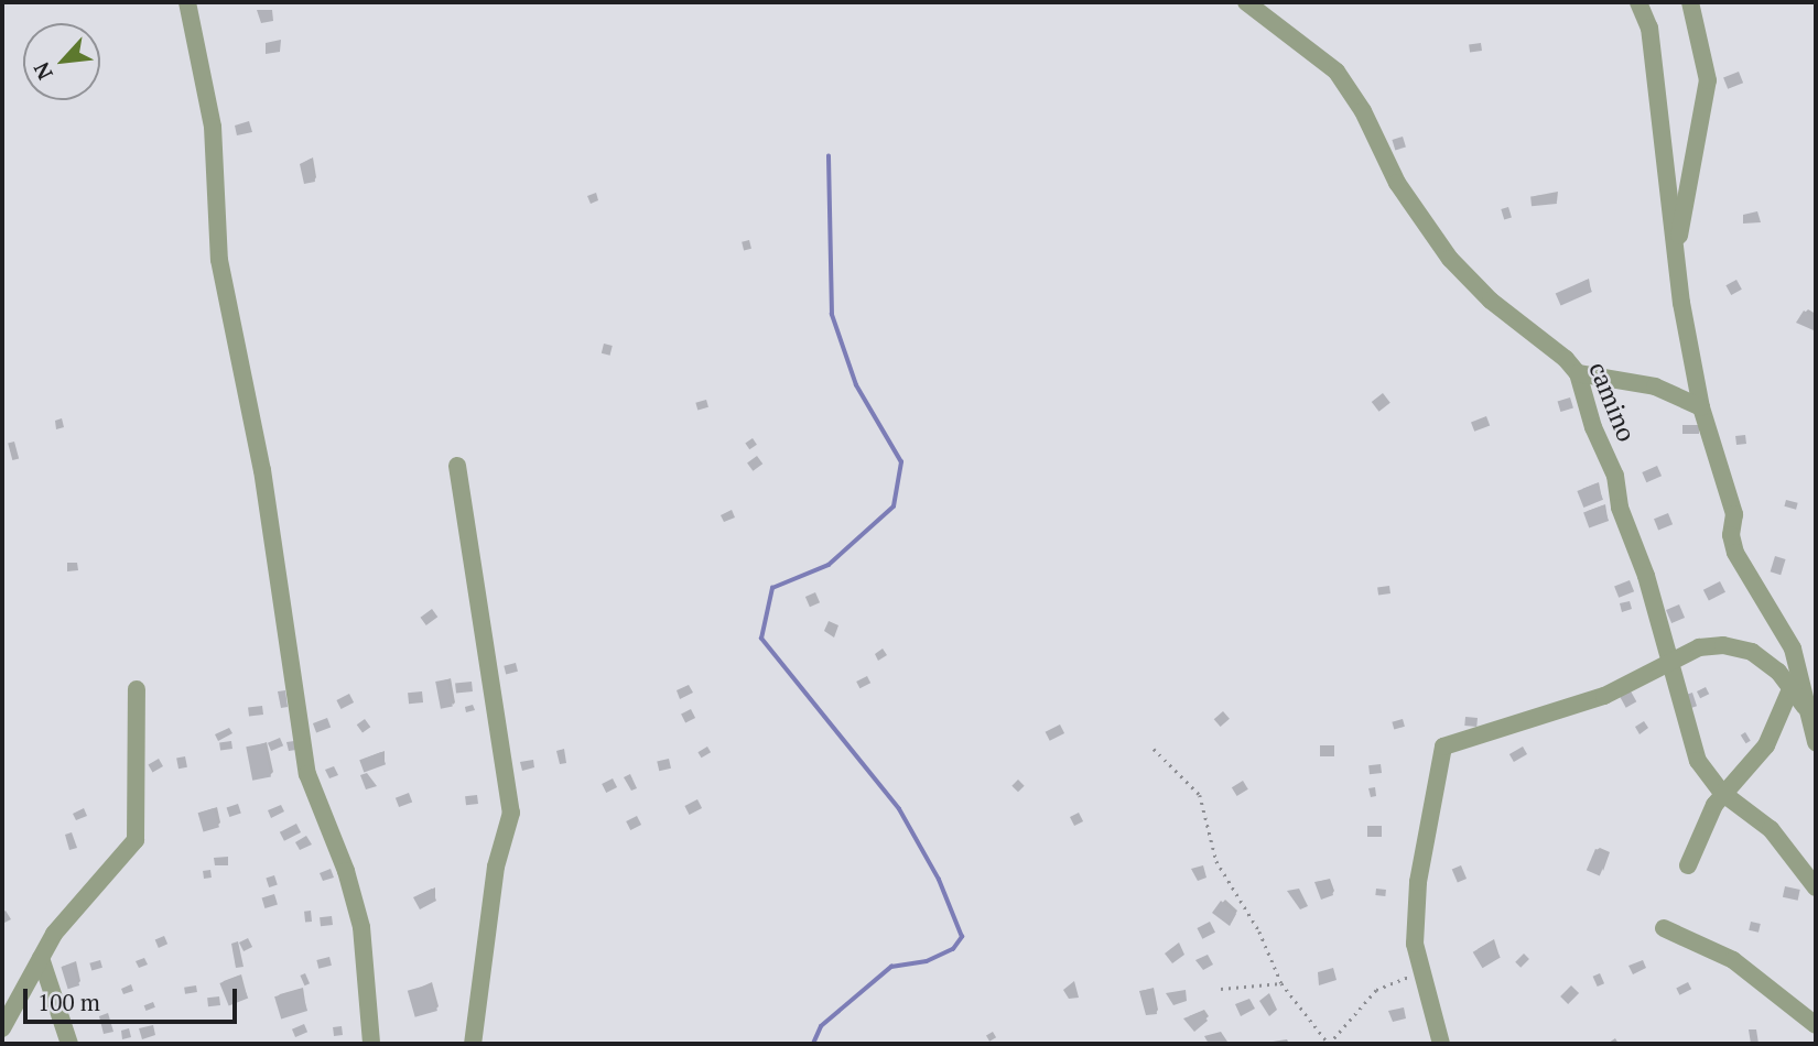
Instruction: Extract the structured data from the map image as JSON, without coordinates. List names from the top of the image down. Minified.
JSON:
{"streets":{"street":["camino"]},"scale_bar":"100 m","north":"bottom left"}
